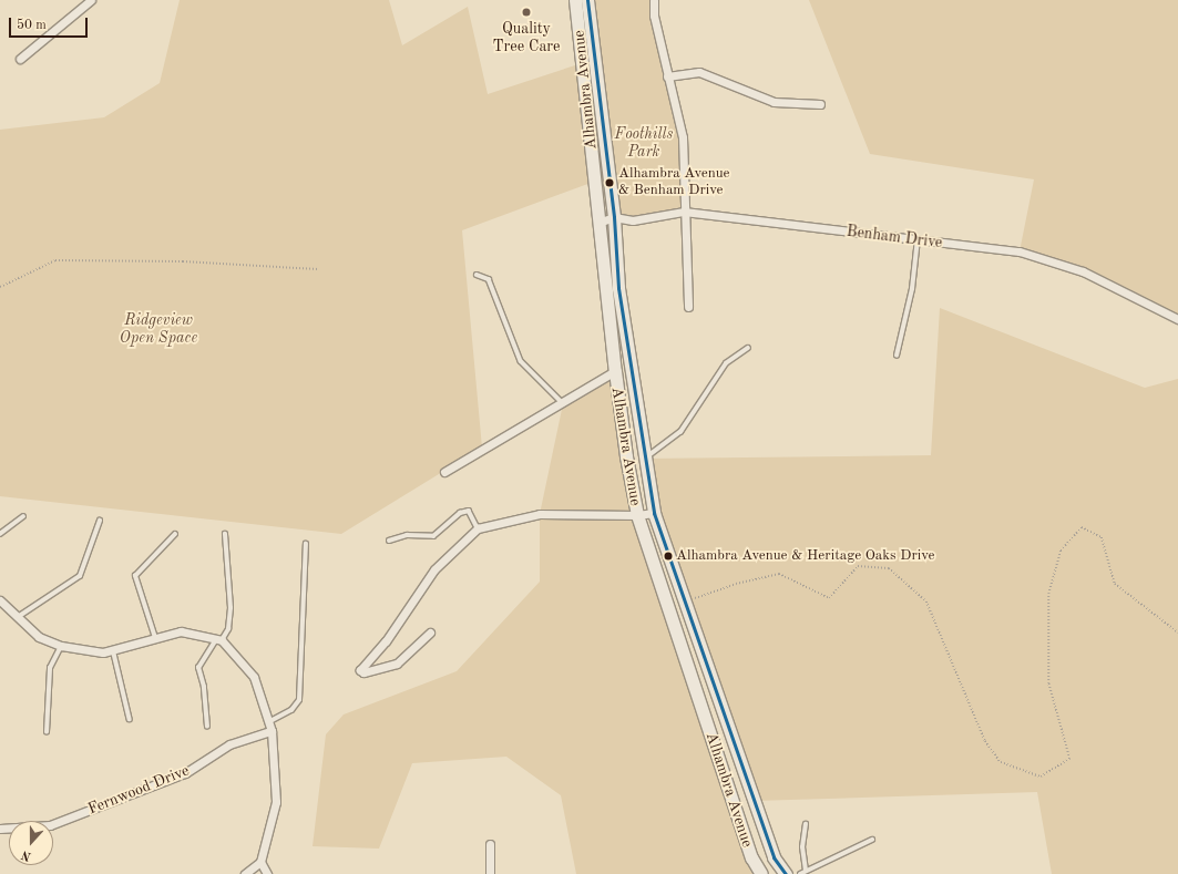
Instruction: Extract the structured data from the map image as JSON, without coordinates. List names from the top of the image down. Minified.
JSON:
{"streets":{"main road":["Alhambra Avenue"],"street":["Benham Drive","Fernwood Drive"]},"crossings":[["Alhambra Avenue","Benham Drive"]],"parks":["Foothills Park","Ridgeview Open Space"],"places":["Quality Tree Care","Alhambra Avenue & Benham Drive","Alhambra Avenue & Heritage Oaks Drive"],"scale_bar":"50 m","north":"bottom"}
